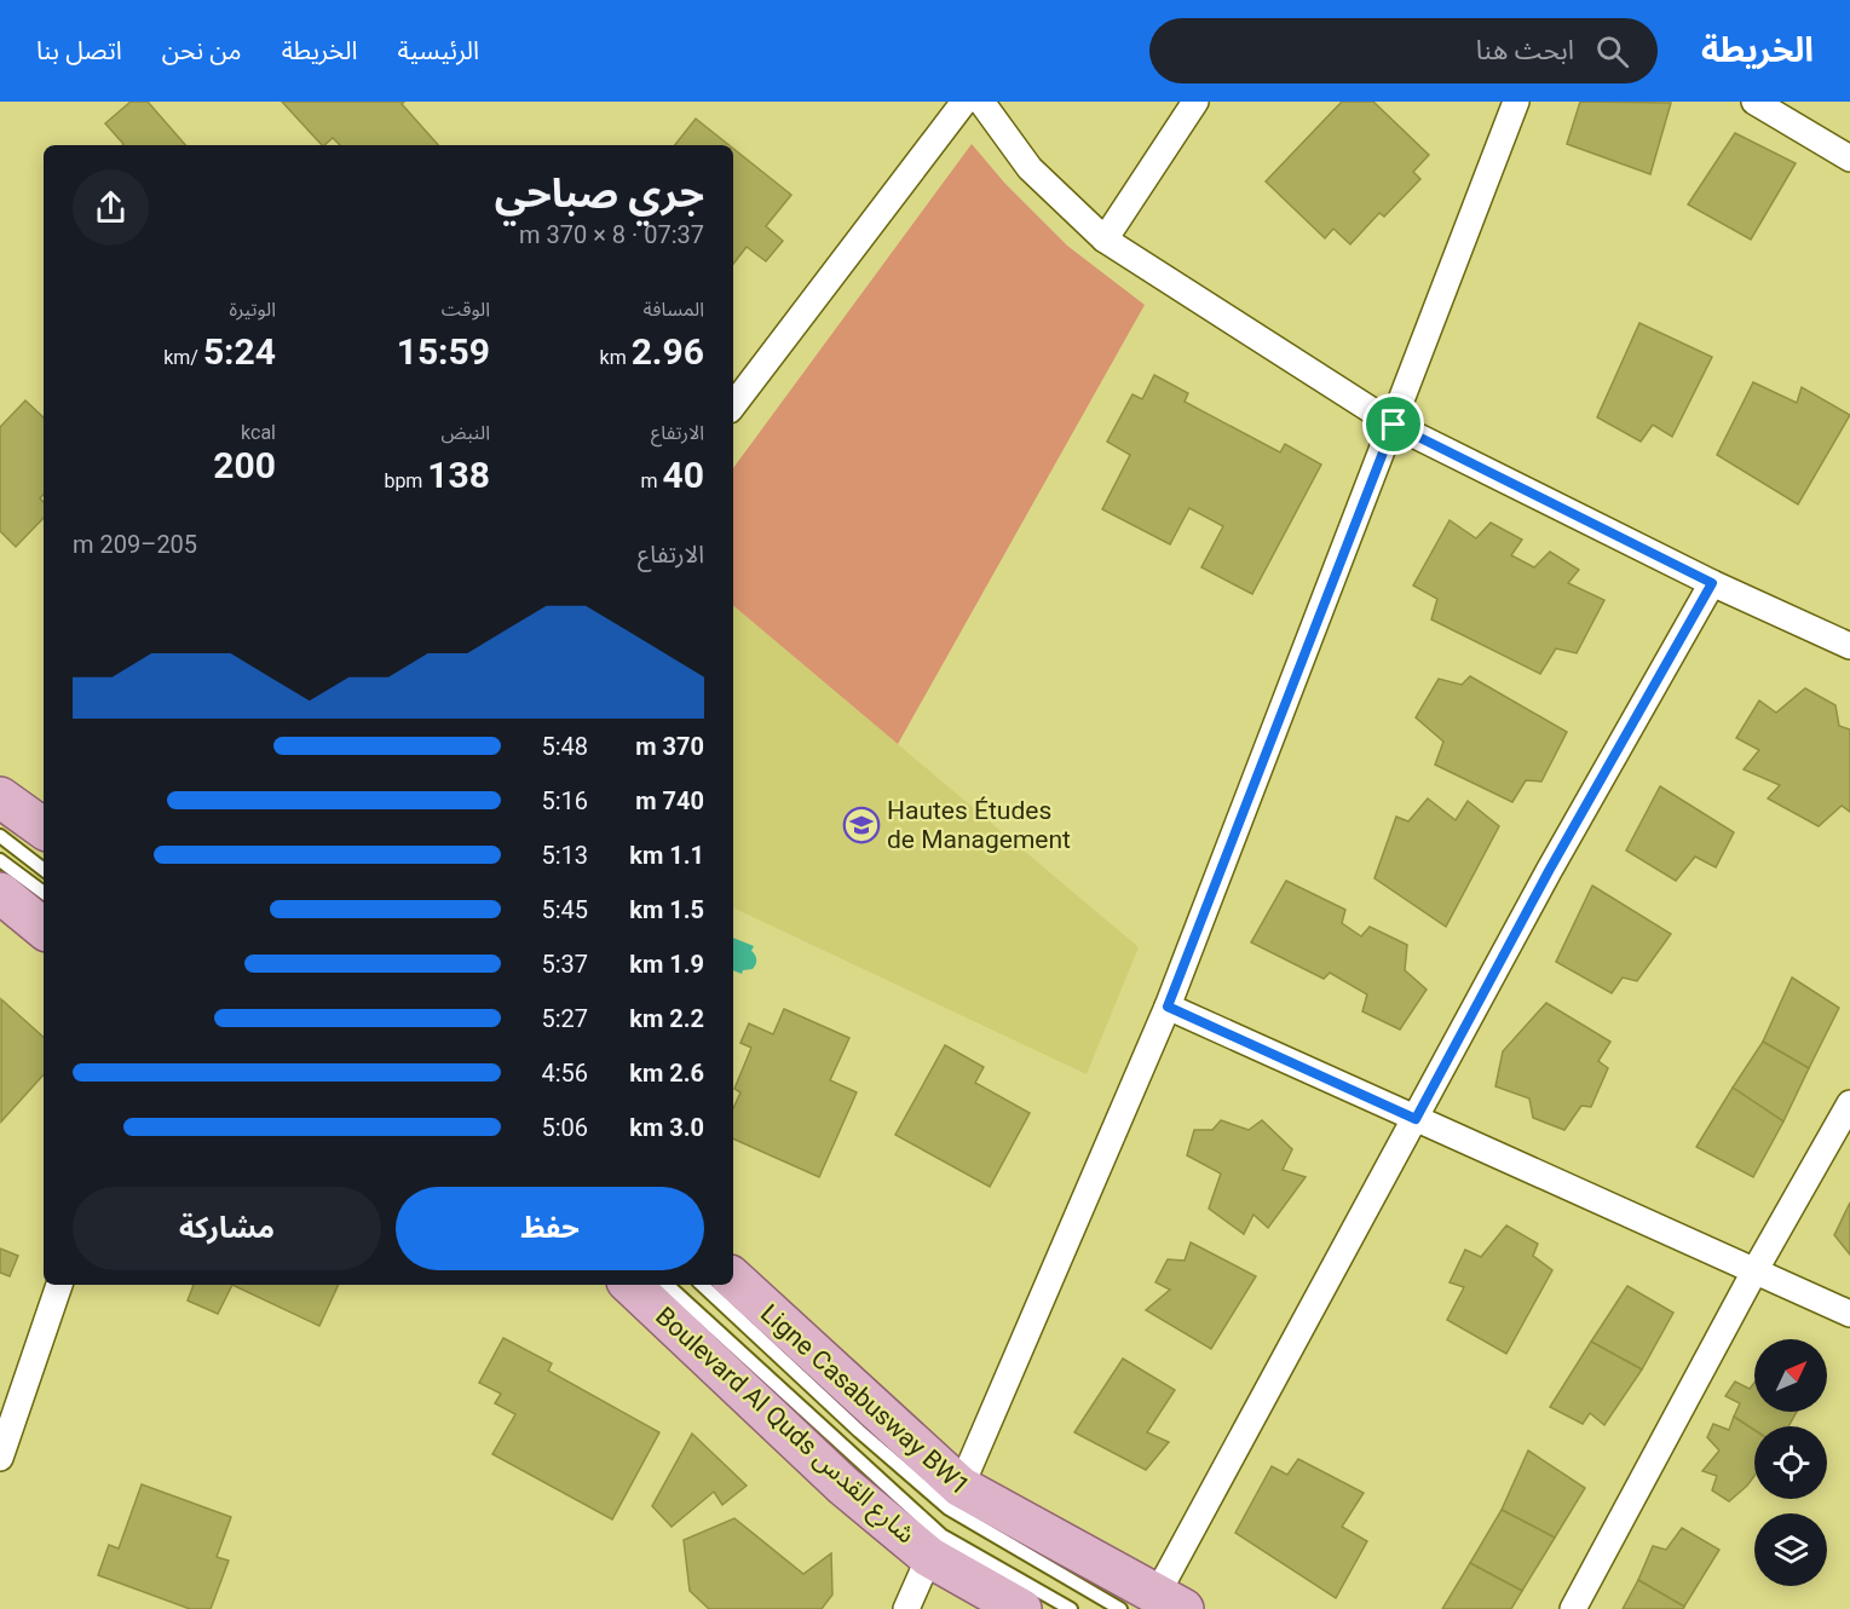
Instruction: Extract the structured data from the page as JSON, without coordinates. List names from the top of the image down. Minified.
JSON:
{"streets":{"main road":["Boulevard Al Quds شارع القدس"],"lane":["Ligne Casabusway BW1"]},"places":{"school or university":["Hautes Études de Management"]},"north":"top right","page":{"header":"الخريطة","search":"ابحث هنا","nav":["الرئيسية","الخريطة","من نحن","اتصل بنا"],"heading":["جري صباحي","07:37 · 8 × 370 m"],"stats":[["المسافة","2.96 km"],["الوقت","15:59"],["الوتيرة","5:24 /km"],["الارتفاع","40 m"],["النبض","138 bpm"],["kcal","200"]],"chart":["الارتفاع","205–209 m"],"list":[{"name":"370 m","note":"5:48"},{"name":"740 m","note":"5:16"},{"name":"1.1 km","note":"5:13"},{"name":"1.5 km","note":"5:45"},{"name":"1.9 km","note":"5:37"},{"name":"2.2 km","note":"5:27"},{"name":"2.6 km","note":"4:56"},{"name":"3.0 km","note":"5:06"}],"buttons":["حفظ","مشاركة"]}}
